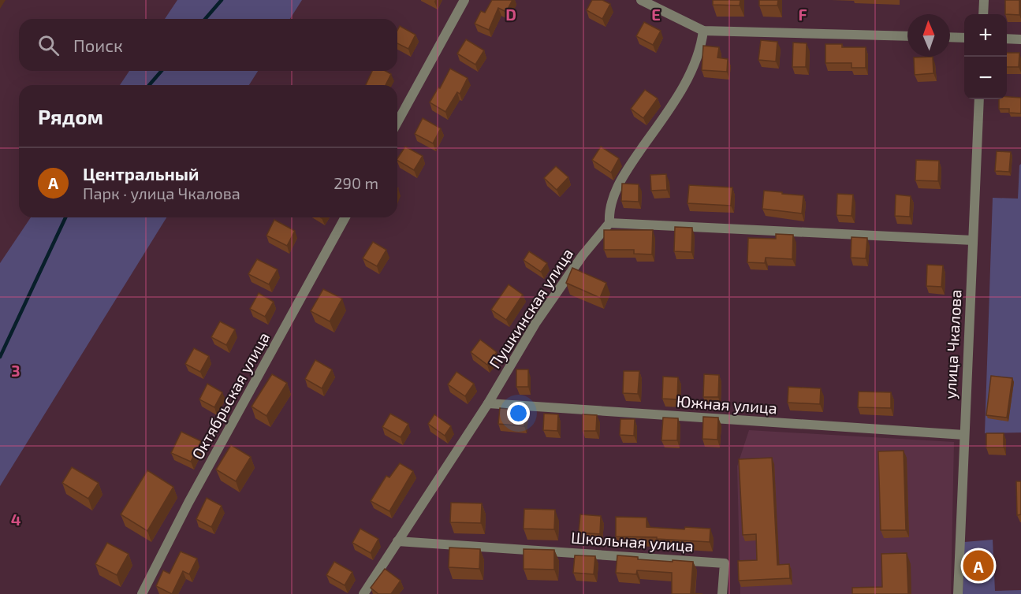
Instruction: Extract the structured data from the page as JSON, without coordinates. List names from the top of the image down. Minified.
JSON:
{"streets":{"street":["Пушкинская улица","улица Чкалова","Октябрьская улица","Южная улица","Школьная улица"]},"crossings":[["Пушкинская улица","Южная улица"],["Пушкинская улица","Школьная улица"],["улица Чкалова","Южная улица"]],"north":"top","page":{"map_buttons":["+","−"],"search":"Поиск","heading":"Рядом","list":[{"mark":"A","name":"Центральный","note":"Парк · улица Чкалова","value":"290 m"}],"pins":"A"},"grid":{"columns":["D","E","F"],"rows":["3","4"]}}
